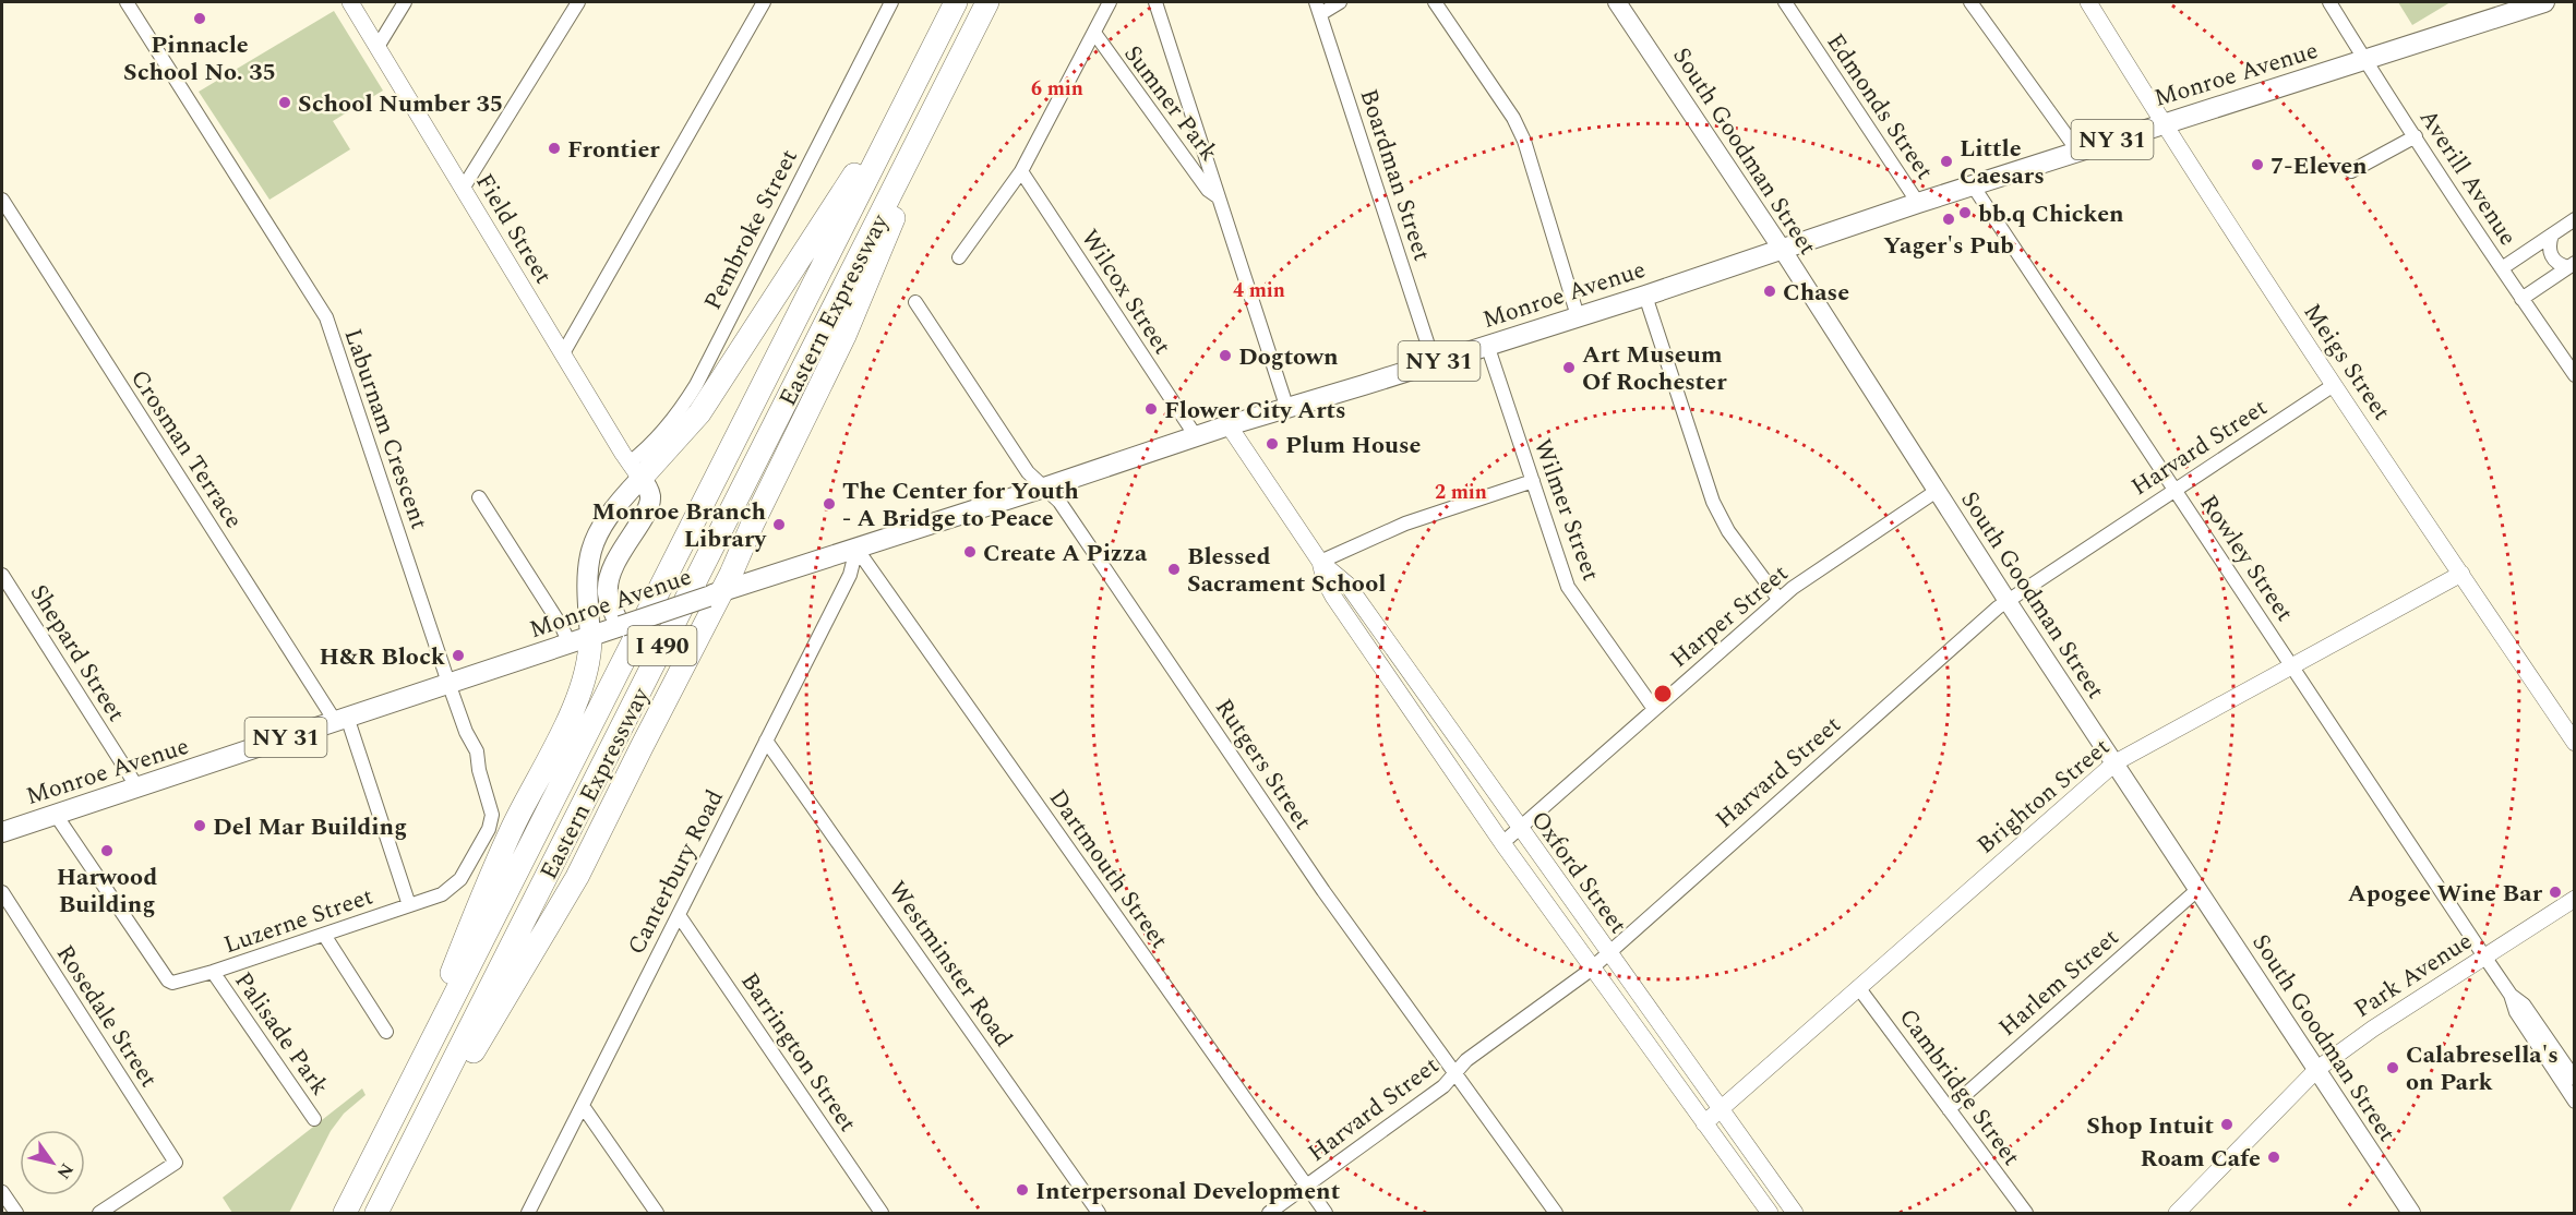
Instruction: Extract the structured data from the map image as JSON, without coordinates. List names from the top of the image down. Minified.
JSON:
{"streets":{"highway":["Eastern Expressway","I 490"],"main road":["Monroe Avenue","NY 31","South Goodman Street"],"street":["Sumner Park","Edmonds Street","Boardman Street","Averill Avenue","Field Street","Pembroke Street","Wilcox Street","Meigs Street","Laburnam Crescent","Harvard Street","Crosman Terrace","Wilmer Street","Rowley Street","Harper Street","Shepard Street","Rutgers Street","Brighton Street","Dartmouth Street","Canterbury Road","Oxford Street","Luzerne Street","Westminster Road","Park Avenue","Harlem Street","Rosedale Street","Palisade Park","Barrington Street","Cambridge Street"]},"crossings":[["Monroe Avenue","Sumner Park"],["Monroe Avenue","Edmonds Street"],["Monroe Avenue","South Goodman Street"],["Monroe Avenue","Boardman Street"],["Monroe Avenue","Averill Avenue"],["Monroe Avenue","Wilcox Street"],["Monroe Avenue","Meigs Street"],["Monroe Avenue","Laburnam Crescent"],["Monroe Avenue","Crosman Terrace"],["Monroe Avenue","Wilmer Street"],["Monroe Avenue","Rowley Street"],["Monroe Avenue","Shepard Street"],["Monroe Avenue","Rutgers Street"],["Monroe Avenue","Dartmouth Street"],["Monroe Avenue","Canterbury Road"],["Monroe Avenue","Oxford Street"],["Monroe Avenue","Luzerne Street"],["South Goodman Street","Harvard Street"],["South Goodman Street","Harper Street"],["South Goodman Street","Brighton Street"],["South Goodman Street","Park Avenue"],["South Goodman Street","Harlem Street"],["Field Street","Pembroke Street"],["Meigs Street","Harvard Street"],["Meigs Street","Brighton Street"],["Laburnam Crescent","Luzerne Street"],["Harvard Street","Rowley Street"],["Harvard Street","Rutgers Street"],["Harvard Street","Dartmouth Street"],["Harvard Street","Oxford Street"],["Crosman Terrace","Luzerne Street"],["Wilmer Street","Harper Street"],["Rowley Street","Brighton Street"],["Rowley Street","Park Avenue"],["Harper Street","Oxford Street"],["Brighton Street","Oxford Street"],["Brighton Street","Cambridge Street"],["Dartmouth Street","Canterbury Road"],["Canterbury Road","Westminster Road"],["Canterbury Road","Barrington Street"],["Luzerne Street","Palisade Park"],["Harlem Street","Cambridge Street"]],"places":["Pinnacle School No. 35","School Number 35","Frontier","Little Caesars","7-Eleven","bb.q Chicken","Yager's Pub","Chase","Dogtown","Art Museum Of Rochester","Flower City Arts","Plum House","The Center for Youth - A Bridge to Peace","Monroe Branch Library","Create A Pizza","Blessed Sacrament School","H&R Block","Del Mar Building","Harwood Building","Apogee Wine Bar","Calabresella's on Park","Shop Intuit","Roam Cafe","Interpersonal Development"],"north":"bottom right","rings":["6 min","4 min","2 min"]}
